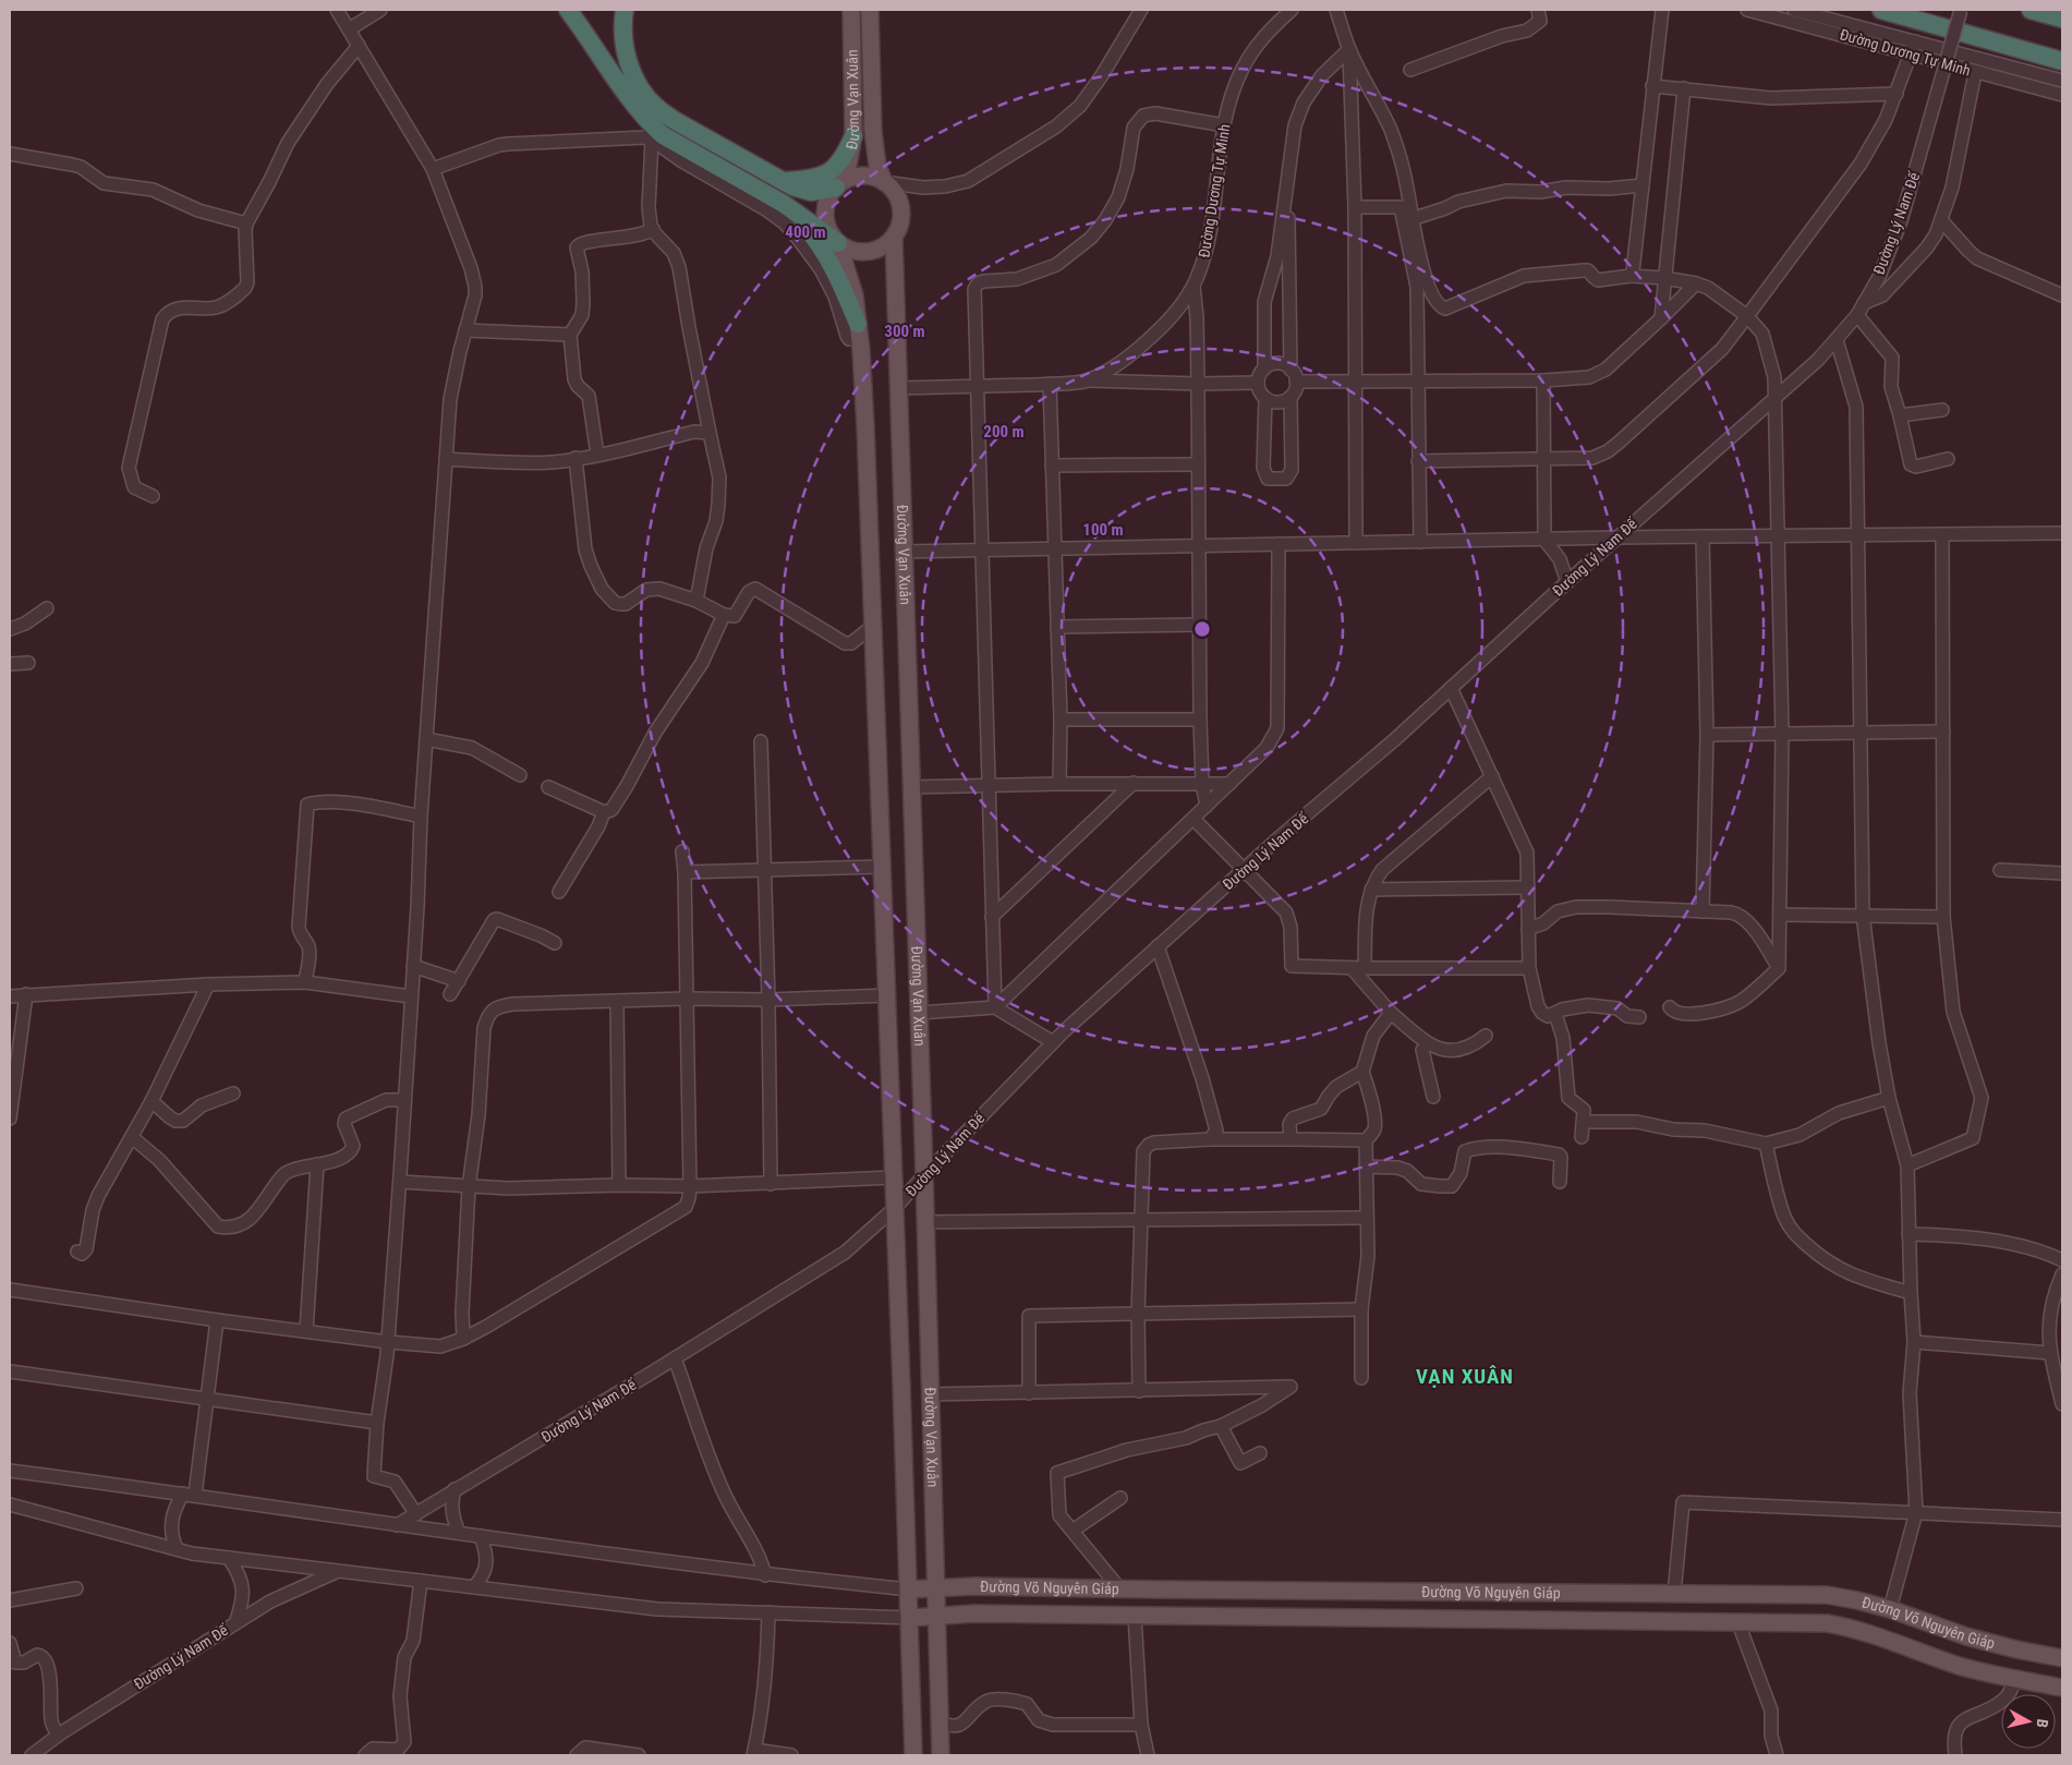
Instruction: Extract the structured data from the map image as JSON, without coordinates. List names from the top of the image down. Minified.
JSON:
{"streets":{"main road":["Đường Vạn Xuân","Đường Võ Nguyên Giáp"],"street":["Đường Dương Tự Minh","Đường Lý Nam Đế"]},"crossings":[["Đường Dương Tự Minh","Đường Vạn Xuân"],["Đường Vạn Xuân","Đường Lý Nam Đế"],["Đường Vạn Xuân","Đường Võ Nguyên Giáp"]],"districts":["VẠN XUÂN"],"north":"right","rings":["400 m","300 m","200 m","100 m"]}
